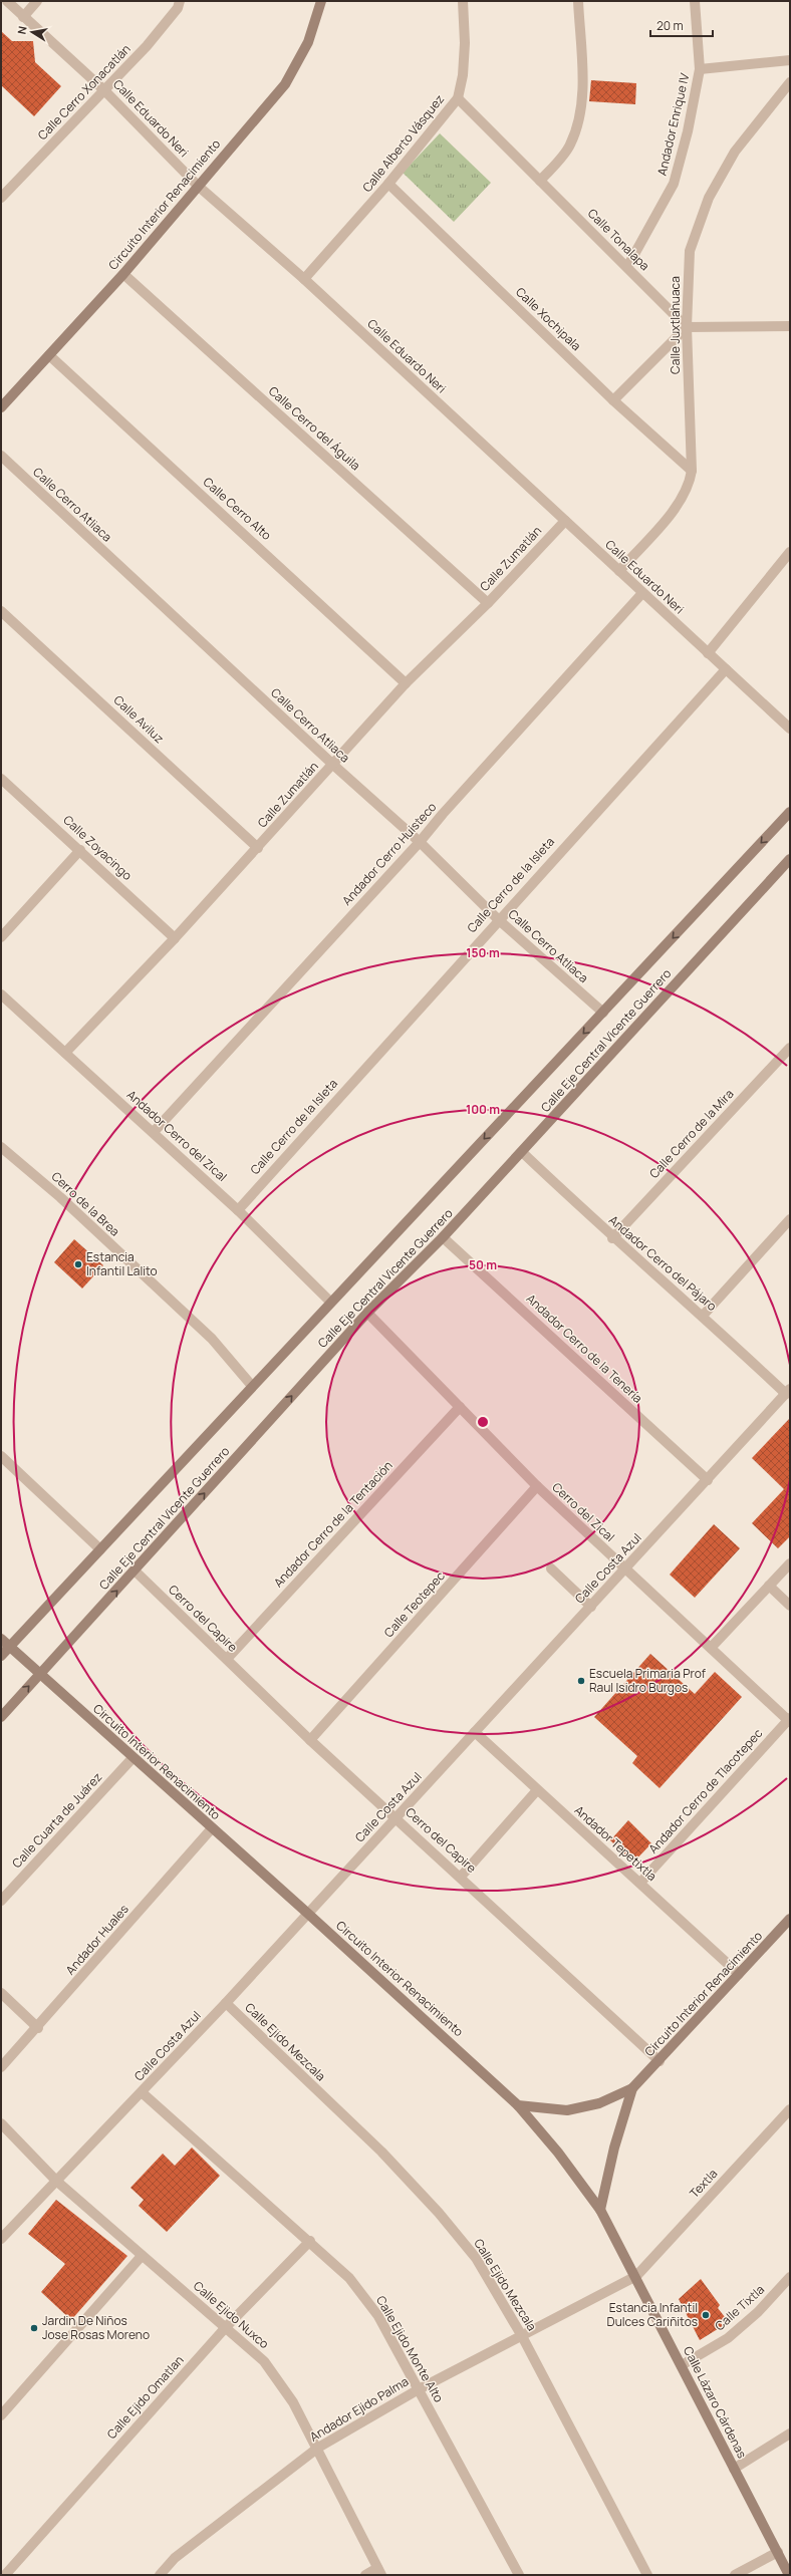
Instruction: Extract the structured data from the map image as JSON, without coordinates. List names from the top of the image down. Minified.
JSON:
{"streets":{"main road":["Circuito Interior Renacimiento","Calle Eje Central Vicente Guerrero","Calle Lázaro Cárdenas"],"street":["Calle Cerro Xonacatlán","Calle Eduardo Neri","Andador Enrique IV","Calle Alberto Vásquez","Calle Tonalapa","Calle Xochipala","Calle Juxtlahuaca","Calle Cerro del Águila","Calle Cerro Atliaca","Calle Cerro Alto","Calle Zumatlán","Calle Aviluz","Calle Zoyacingo","Andador Cerro Huisteco","Calle Cerro de la Isleta","Calle Cerro de la Mira","Andador Cerro del Zical","Cerro de la Brea","Andador Cerro del Pájaro","Andador Cerro de la Tenería","Cerro del Zical","Andador Cerro de la Tentación","Calle Costa Azul","Calle Teotepec","Cerro del Capire","Andador Cerro de Tlacotepec","Calle Cuarta de Juárez","Andador Tepetixtla","Andador Huales","Calle Ejido Mezcala","Textla","Calle Tixtla","Calle Ejido Nuxco","Calle Ejido Monte Alto","Calle Ejido Omatlan","Andador Ejido Palma"]},"crossings":[["Calle Cerro Xonacatlán","Calle Eduardo Neri"],["Calle Eduardo Neri","Calle Alberto Vásquez"],["Calle Eduardo Neri","Circuito Interior Renacimiento"],["Calle Eduardo Neri","Calle Juxtlahuaca"],["Calle Eduardo Neri","Calle Zumatlán"],["Calle Eduardo Neri","Andador Cerro Huisteco"],["Calle Eduardo Neri","Calle Cerro de la Isleta"],["Andador Enrique IV","Calle Tonalapa"],["Calle Alberto Vásquez","Calle Tonalapa"],["Calle Alberto Vásquez","Calle Xochipala"],["Circuito Interior Renacimiento","Calle Cerro del Águila"],["Circuito Interior Renacimiento","Calle Cerro Alto"],["Circuito Interior Renacimiento","Calle Eje Central Vicente Guerrero"],["Circuito Interior Renacimiento","Calle Costa Azul"],["Circuito Interior Renacimiento","Cerro del Capire"],["Circuito Interior Renacimiento","Calle Cuarta de Juárez"],["Circuito Interior Renacimiento","Andador Tepetixtla"],["Circuito Interior Renacimiento","Andador Huales"],["Circuito Interior Renacimiento","Calle Lázaro Cárdenas"],["Calle Tonalapa","Calle Juxtlahuaca"],["Calle Xochipala","Calle Juxtlahuaca"],["Calle Cerro del Águila","Calle Zumatlán"],["Calle Cerro Atliaca","Calle Zumatlán"],["Calle Cerro Atliaca","Andador Cerro Huisteco"],["Calle Cerro Atliaca","Calle Cerro de la Isleta"],["Calle Cerro Atliaca","Calle Eje Central Vicente Guerrero"],["Calle Cerro Alto","Calle Zumatlán"],["Calle Zumatlán","Calle Aviluz"],["Calle Zumatlán","Calle Zoyacingo"],["Calle Zumatlán","Andador Cerro del Zical"],["Andador Cerro Huisteco","Andador Cerro del Zical"],["Calle Cerro de la Isleta","Andador Cerro del Zical"],["Calle Eje Central Vicente Guerrero","Andador Cerro del Zical"],["Calle Eje Central Vicente Guerrero","Cerro de la Brea"],["Calle Eje Central Vicente Guerrero","Andador Cerro del Pájaro"],["Calle Eje Central Vicente Guerrero","Andador Cerro de la Tenería"],["Calle Eje Central Vicente Guerrero","Cerro del Zical"],["Calle Eje Central Vicente Guerrero","Cerro del Capire"],["Calle Cerro de la Mira","Andador Cerro del Pájaro"],["Andador Cerro del Pájaro","Calle Costa Azul"],["Andador Cerro de la Tenería","Calle Costa Azul"],["Cerro del Zical","Andador Cerro de la Tentación"],["Cerro del Zical","Calle Costa Azul"],["Cerro del Zical","Calle Teotepec"],["Cerro del Zical","Andador Cerro de Tlacotepec"],["Andador Cerro de la Tentación","Cerro del Capire"],["Calle Costa Azul","Cerro del Capire"],["Calle Costa Azul","Andador Tepetixtla"],["Calle Costa Azul","Calle Ejido Mezcala"],["Calle Costa Azul","Calle Ejido Nuxco"],["Calle Costa Azul","Calle Ejido Monte Alto"],["Calle Teotepec","Cerro del Capire"],["Andador Cerro de Tlacotepec","Andador Tepetixtla"],["Calle Ejido Mezcala","Andador Ejido Palma"],["Textla","Calle Lázaro Cárdenas"],["Textla","Andador Ejido Palma"],["Calle Tixtla","Calle Lázaro Cárdenas"],["Calle Ejido Nuxco","Calle Ejido Omatlan"],["Calle Ejido Nuxco","Andador Ejido Palma"],["Calle Ejido Monte Alto","Calle Ejido Omatlan"],["Calle Ejido Monte Alto","Andador Ejido Palma"],["Calle Lázaro Cárdenas","Andador Ejido Palma"]],"places":["Estancia Infantil Lalito","Escuela Primaria Prof Raul Isidro Burgos","Estancia Infantil Dulces Cariñitos","Jardin De Niños Jose Rosas Moreno"],"scale_bar":"20 m","north":"left","rings":["150 m","100 m","50 m"]}
